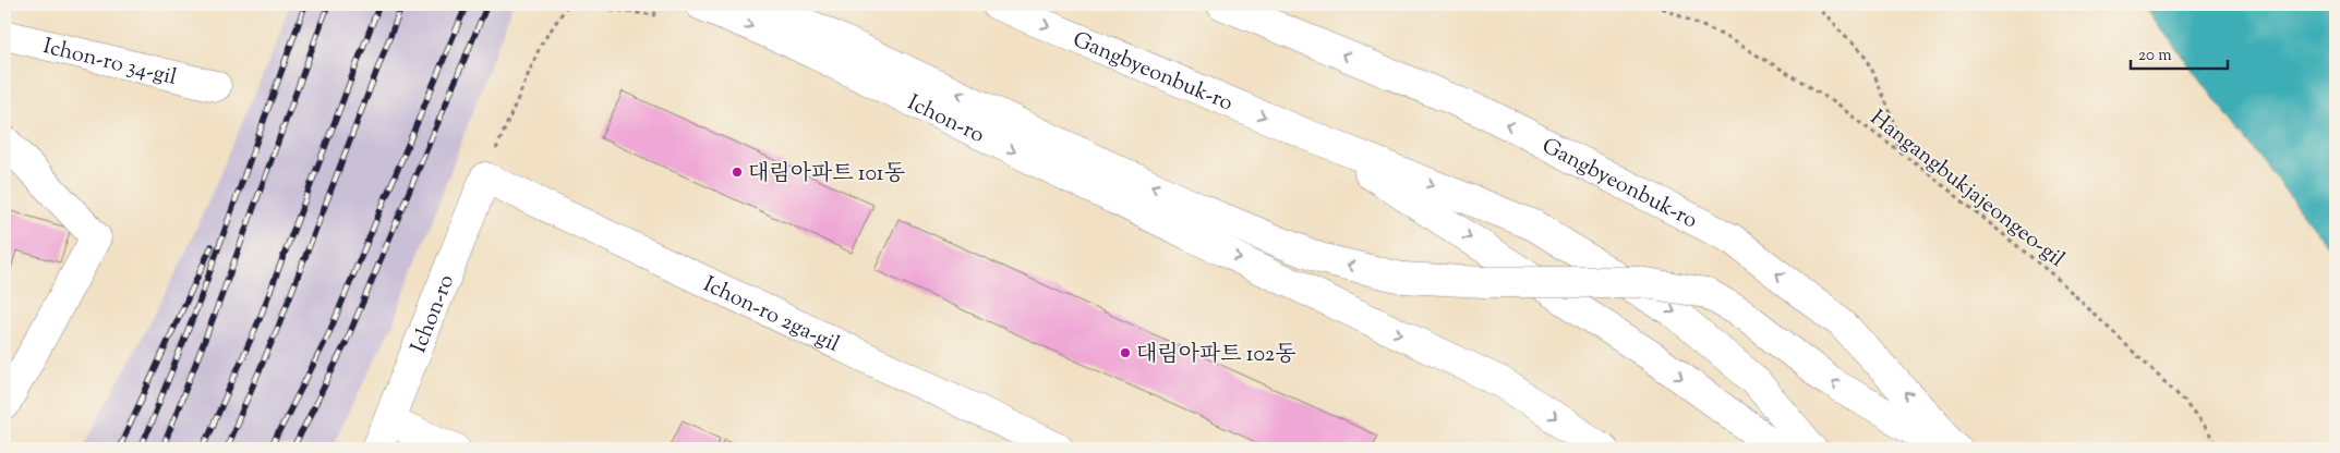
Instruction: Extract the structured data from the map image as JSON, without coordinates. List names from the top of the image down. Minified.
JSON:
{"streets":{"main road":["Ichon-ro 34-gil","Gangbyeonbuk-ro","Ichon-ro","Ichon-ro 2ga-gil"],"path":["Hangangbukjajeongeo-gil"]},"crossings":[["Ichon-ro","Ichon-ro 2ga-gil"]],"places":["대림아파트 101동","대림아파트 102동"],"scale_bar":"20 m"}
